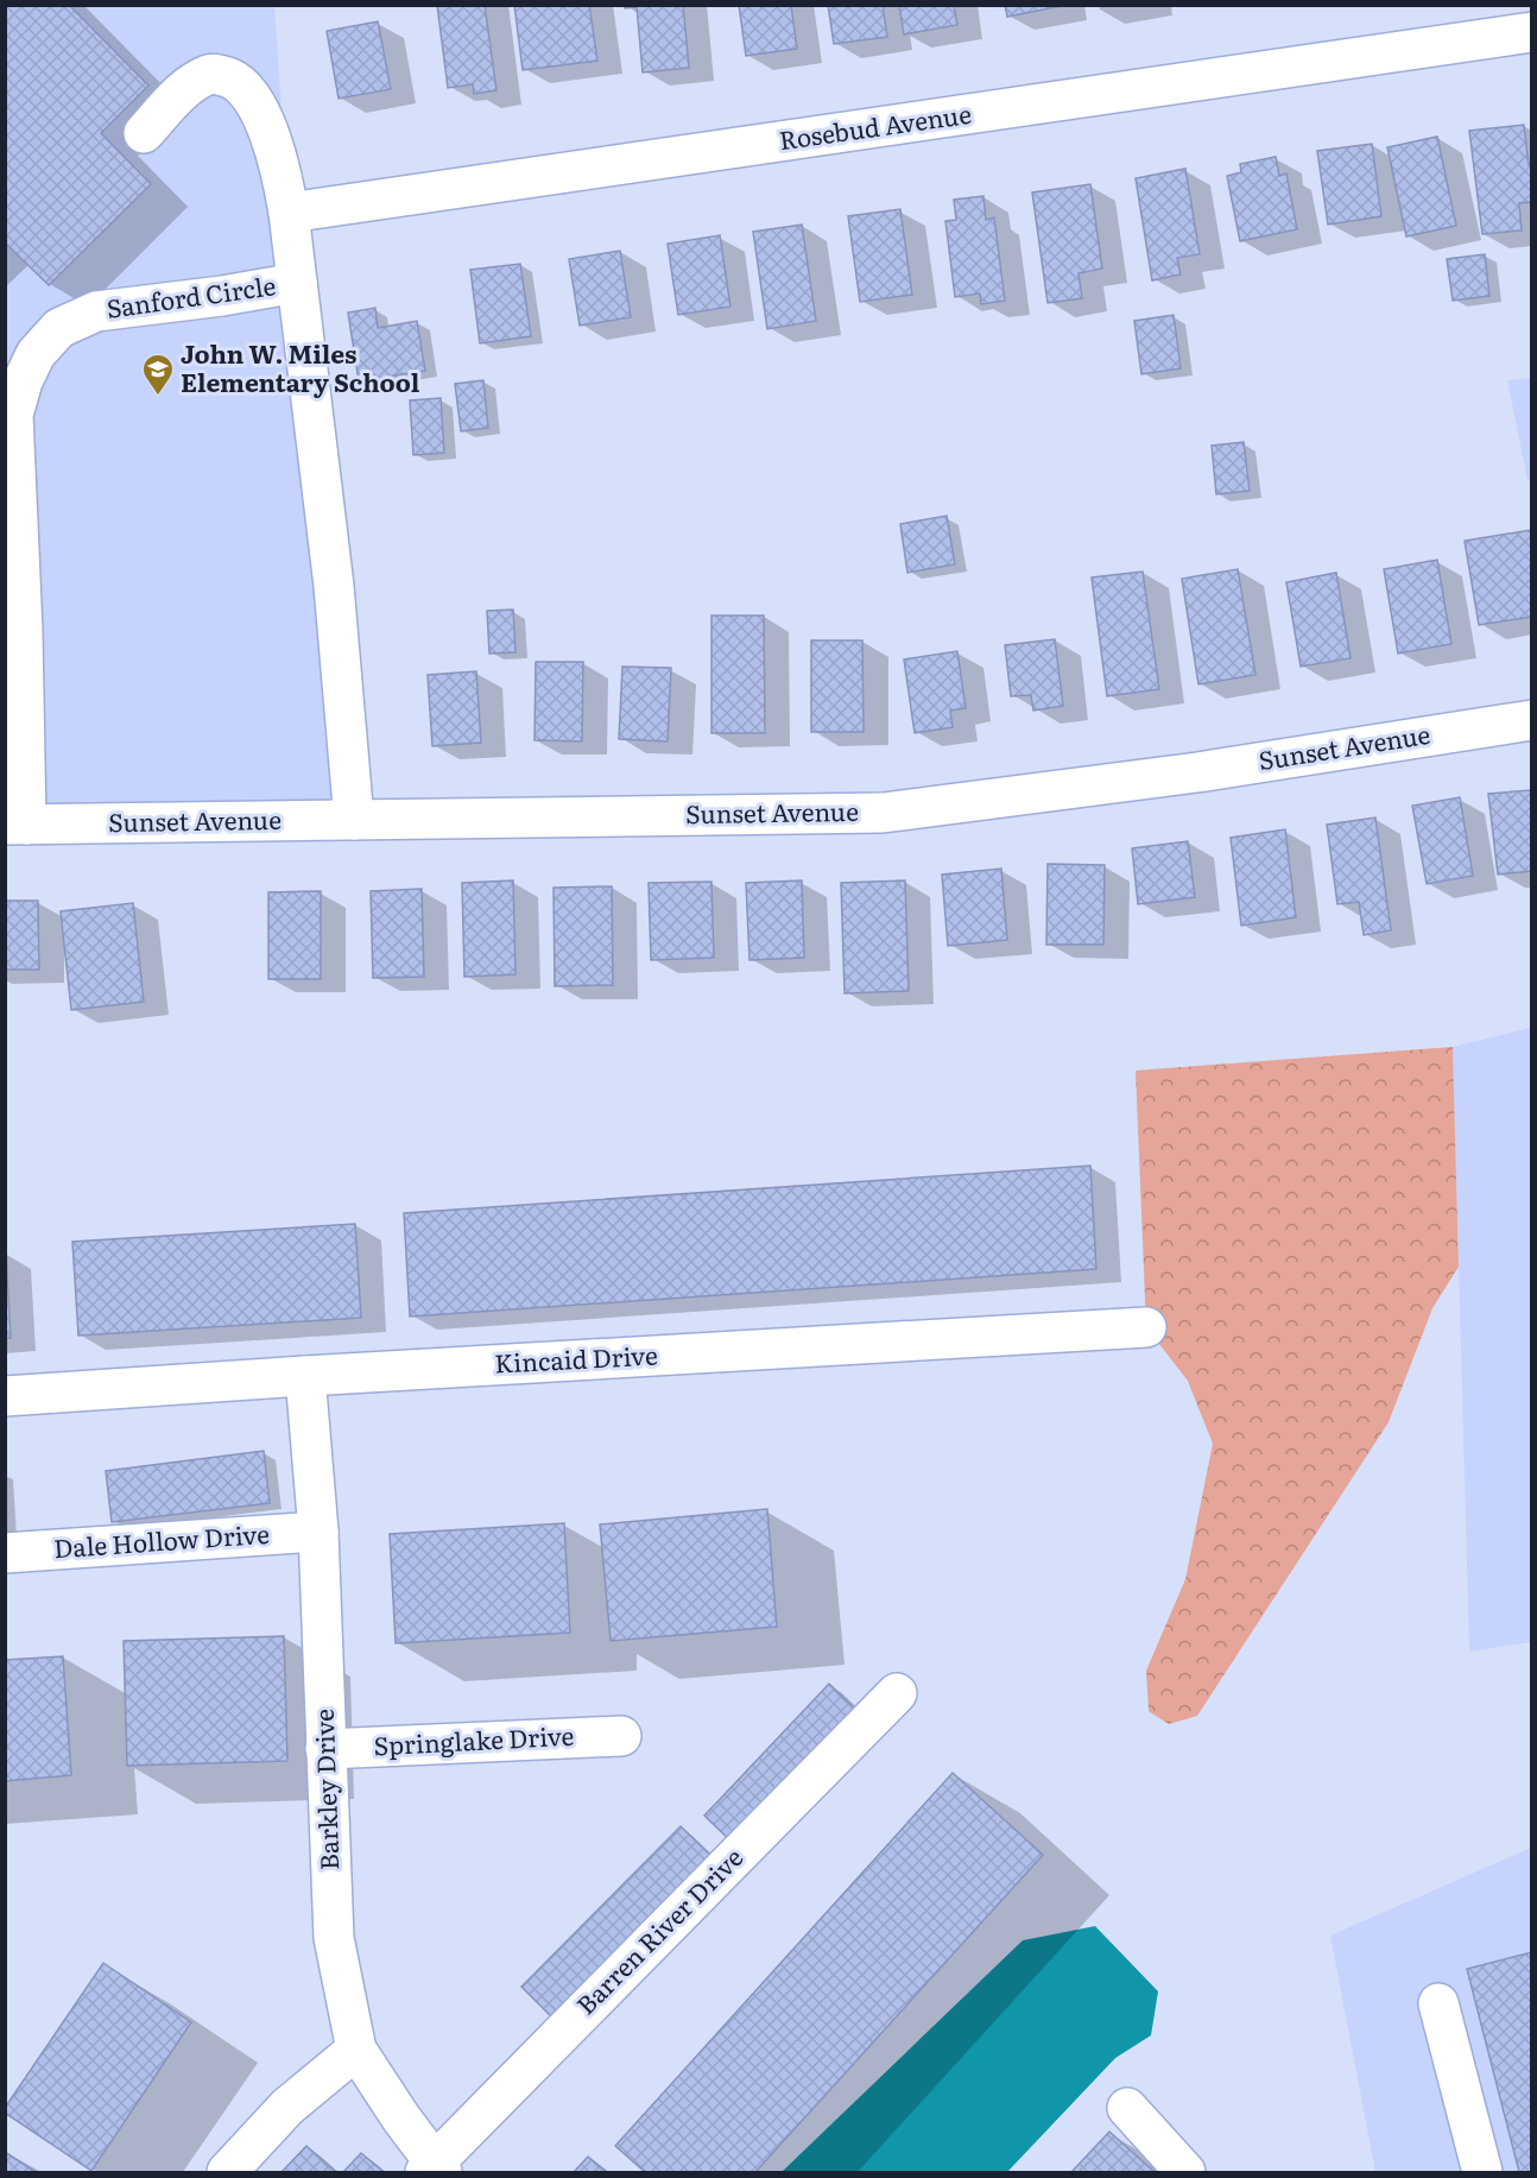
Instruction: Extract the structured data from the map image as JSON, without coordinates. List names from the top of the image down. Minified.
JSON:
{"streets":{"street":["Rosebud Avenue","Sanford Circle","Sunset Avenue","Kincaid Drive","Dale Hollow Drive","Springlake Drive","Barkley Drive","Barren River Drive"]},"crossings":[["Sanford Circle","Sunset Avenue"],["Kincaid Drive","Barkley Drive"],["Dale Hollow Drive","Barkley Drive"],["Springlake Drive","Barkley Drive"],["Barkley Drive","Barren River Drive"]],"places":{"school or university":["John W. Miles Elementary School"]}}
